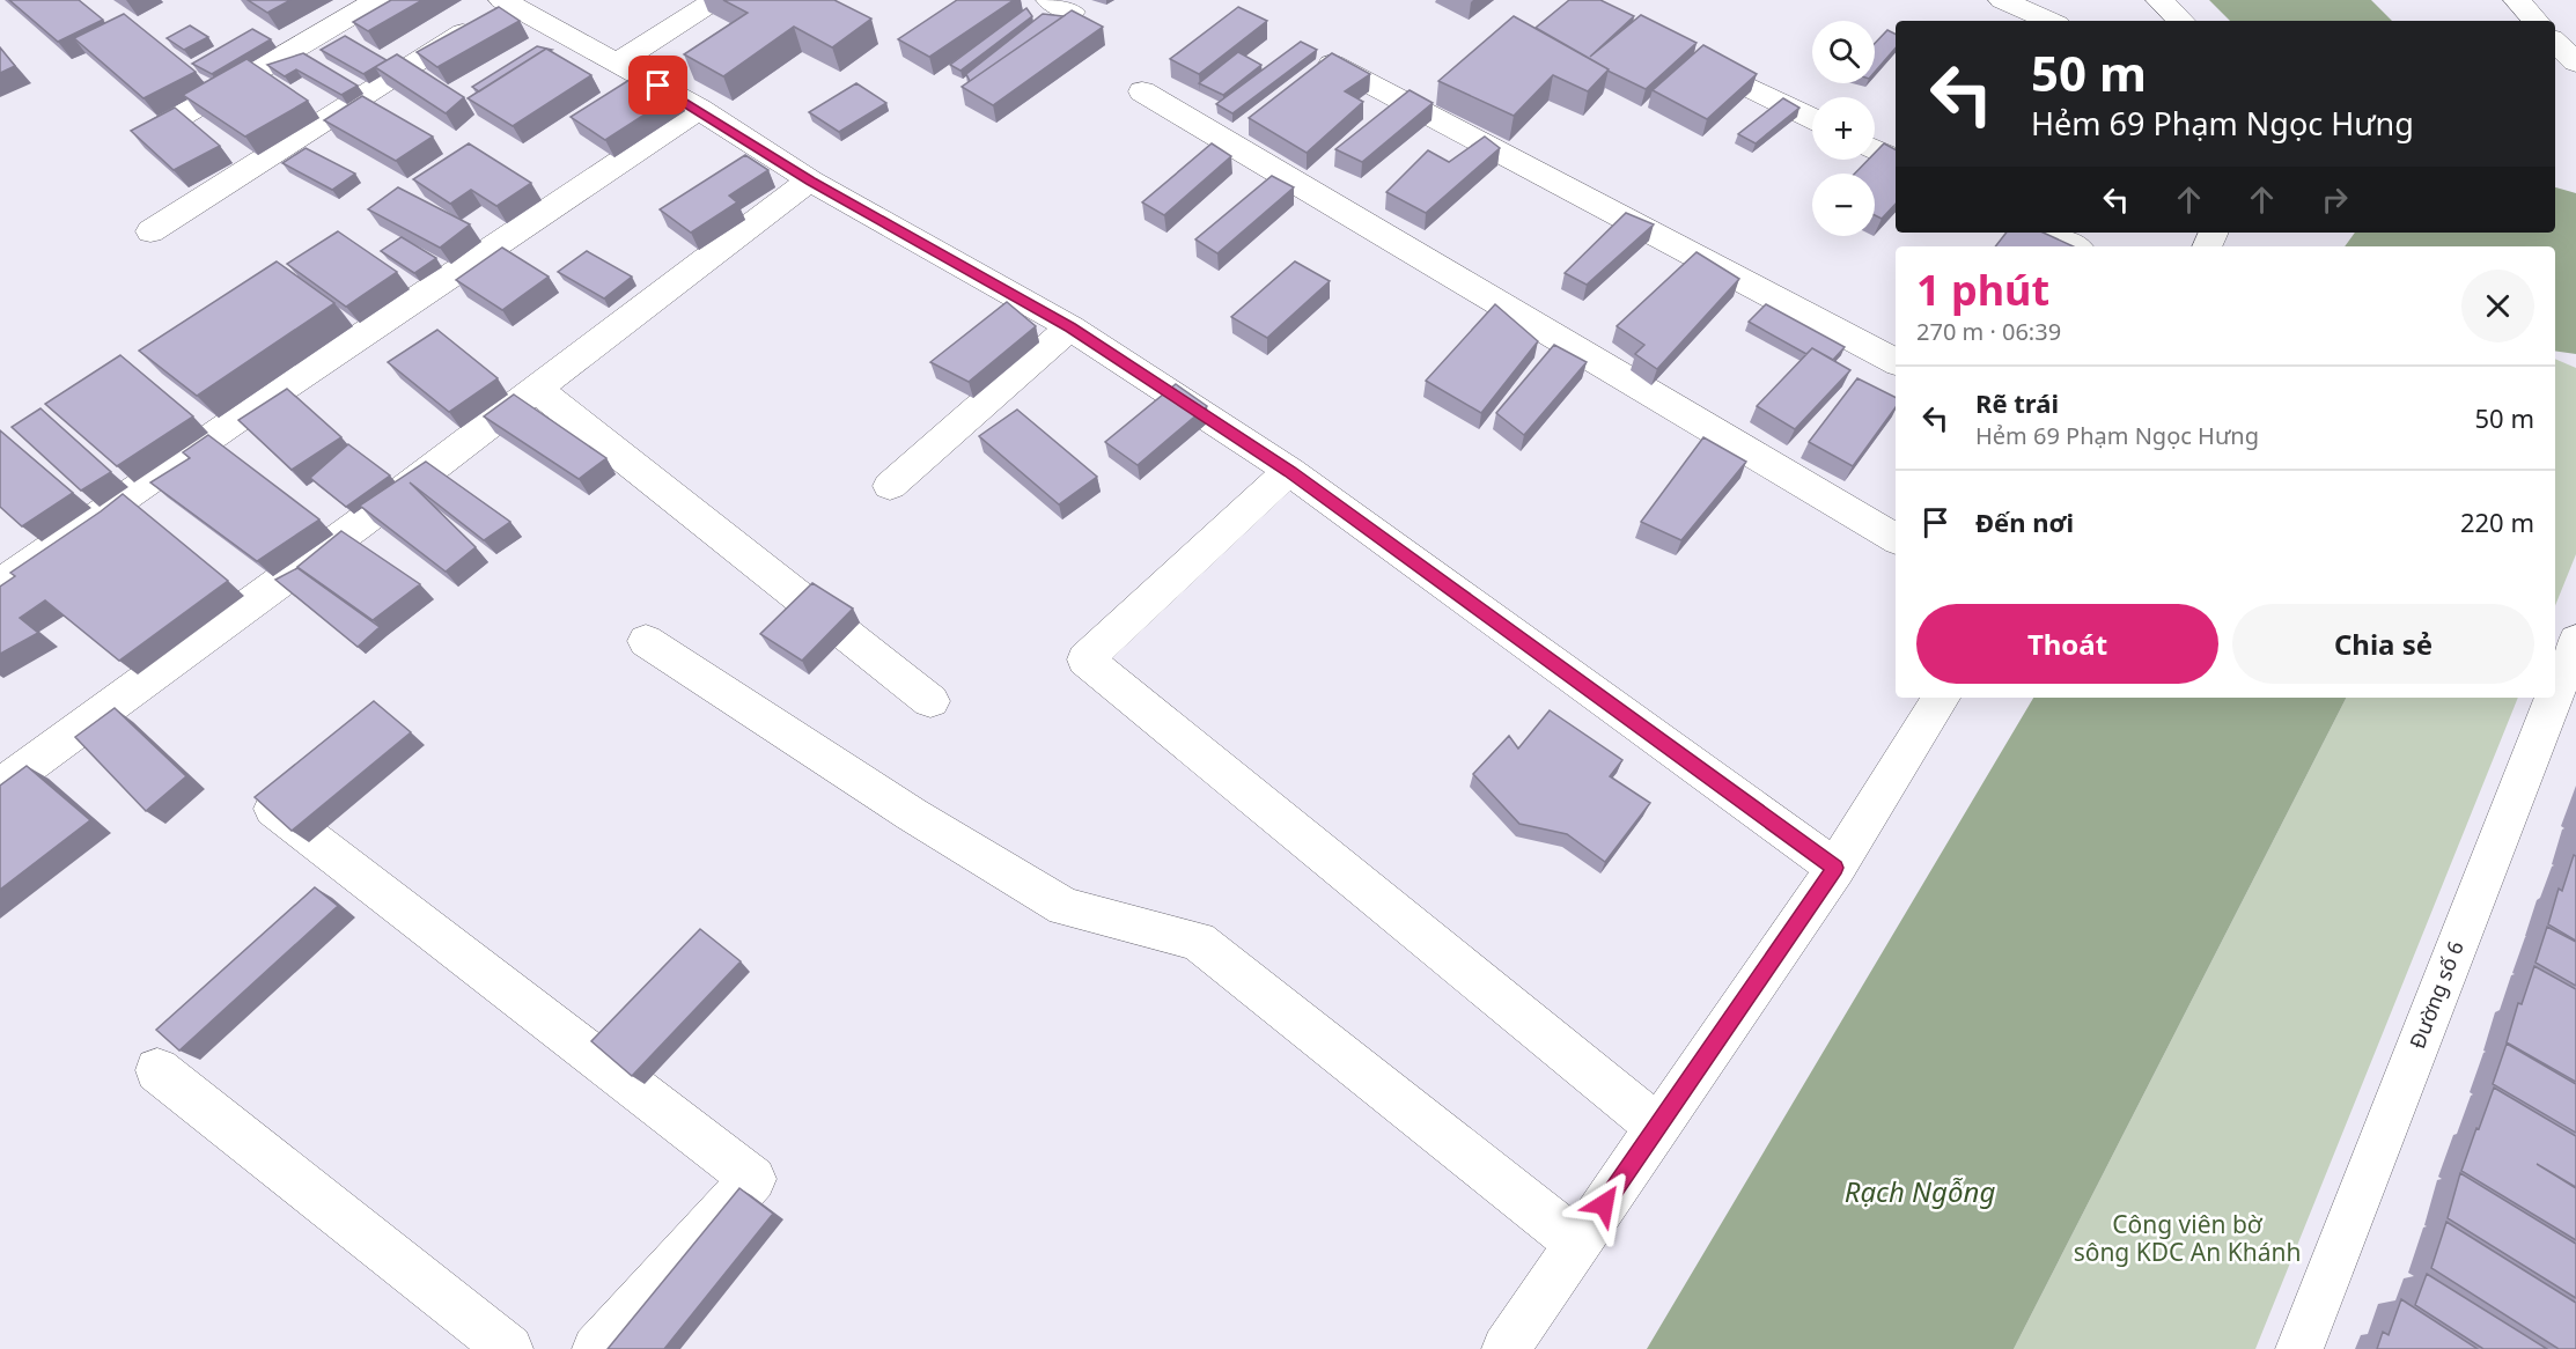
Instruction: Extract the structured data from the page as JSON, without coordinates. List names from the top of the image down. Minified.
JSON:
{"streets":{"street":["Đường số 6"]},"water":["Rạch Ngỗng"],"parks":["Công viên bờ sông KDC An Khánh"],"page":{"map_buttons":["+","−"],"turn":["50 m","Hẻm 69 Phạm Ngọc Hưng"],"heading":["1 phút","270 m · 06:39"],"list":[{"name":"Rẽ trái","note":"Hẻm 69 Phạm Ngọc Hưng","value":"50 m"},{"name":"Đến nơi","value":"220 m"}],"buttons":["Thoát","Chia sẻ"]}}
